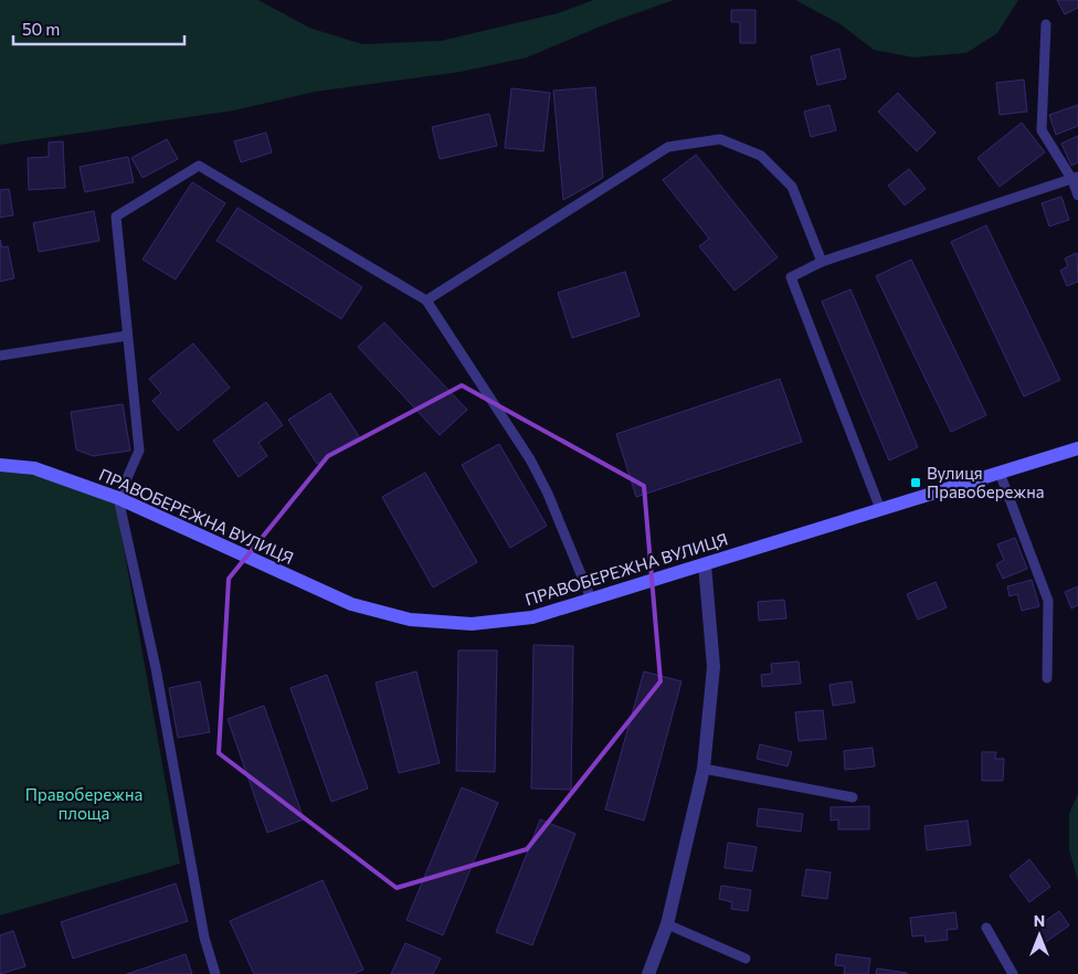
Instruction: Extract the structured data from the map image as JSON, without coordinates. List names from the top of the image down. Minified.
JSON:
{"streets":{"street":["ПРАВОБЕРЕЖНА ВУЛИЦЯ"]},"parks":["Правобережна площа"],"places":{"transit":["Вулиця Правобережна"]},"scale_bar":"50 m","north":"top"}
